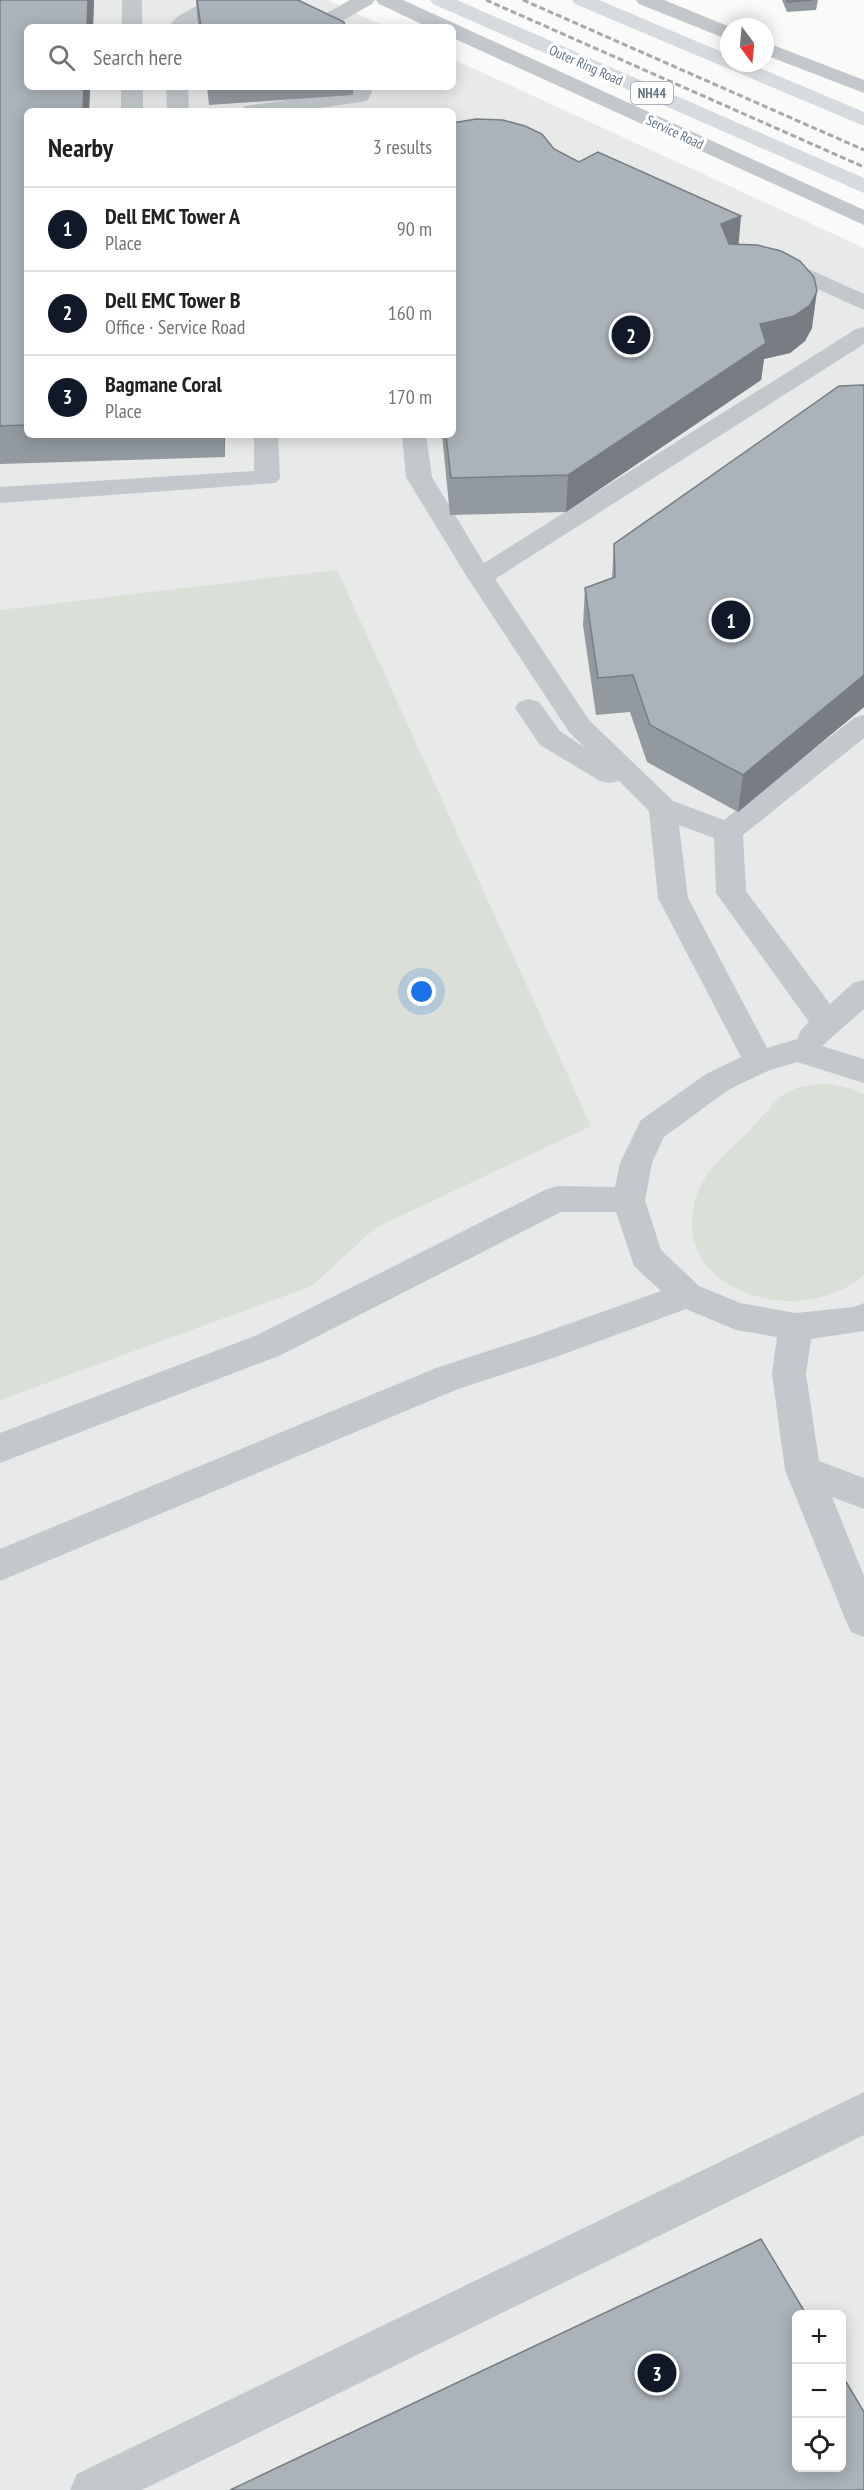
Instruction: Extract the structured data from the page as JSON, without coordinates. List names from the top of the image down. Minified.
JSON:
{"streets":{"highway":["Outer Ring Road","NH44"],"street":["Service Road"]},"north":"bottom","page":{"search":"Search here","heading":["Nearby","3 results"],"list":[{"mark":"1","name":"Dell EMC Tower A","note":"Place","value":"90 m"},{"mark":"2","name":"Dell EMC Tower B","note":"Office · Service Road","value":"160 m"},{"mark":"3","name":"Bagmane Coral","note":"Place","value":"170 m"}],"pins":["2","1","3"],"map_buttons":["+","−"]}}
